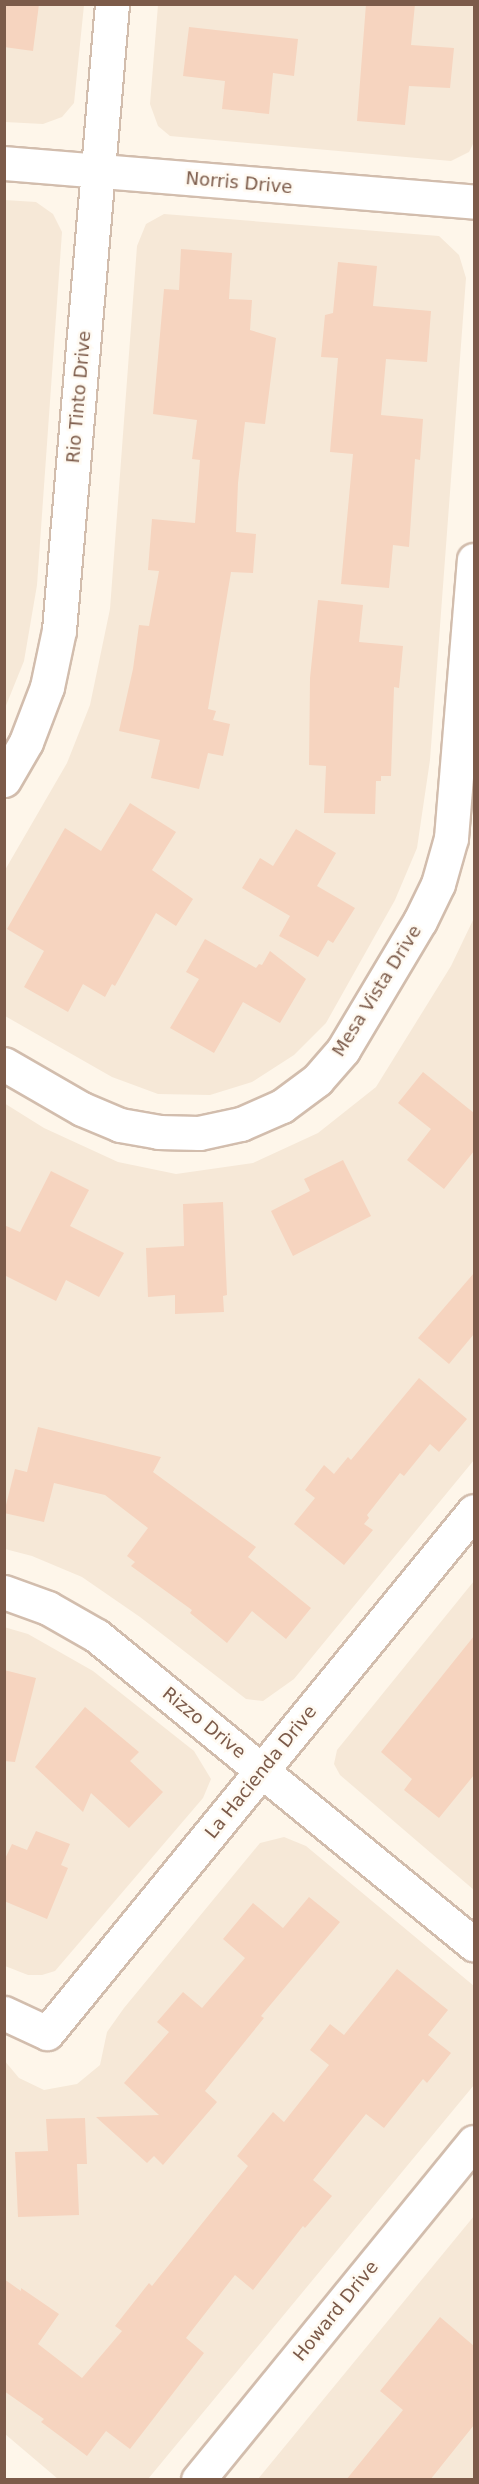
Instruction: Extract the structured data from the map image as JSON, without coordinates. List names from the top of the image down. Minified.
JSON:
{"streets":{"street":["Norris Drive","Rio Tinto Drive","Mesa Vista Drive","Rizzo Drive","La Hacienda Drive","Howard Drive"]},"crossings":[["Norris Drive","Rio Tinto Drive"],["Rizzo Drive","La Hacienda Drive"]]}
